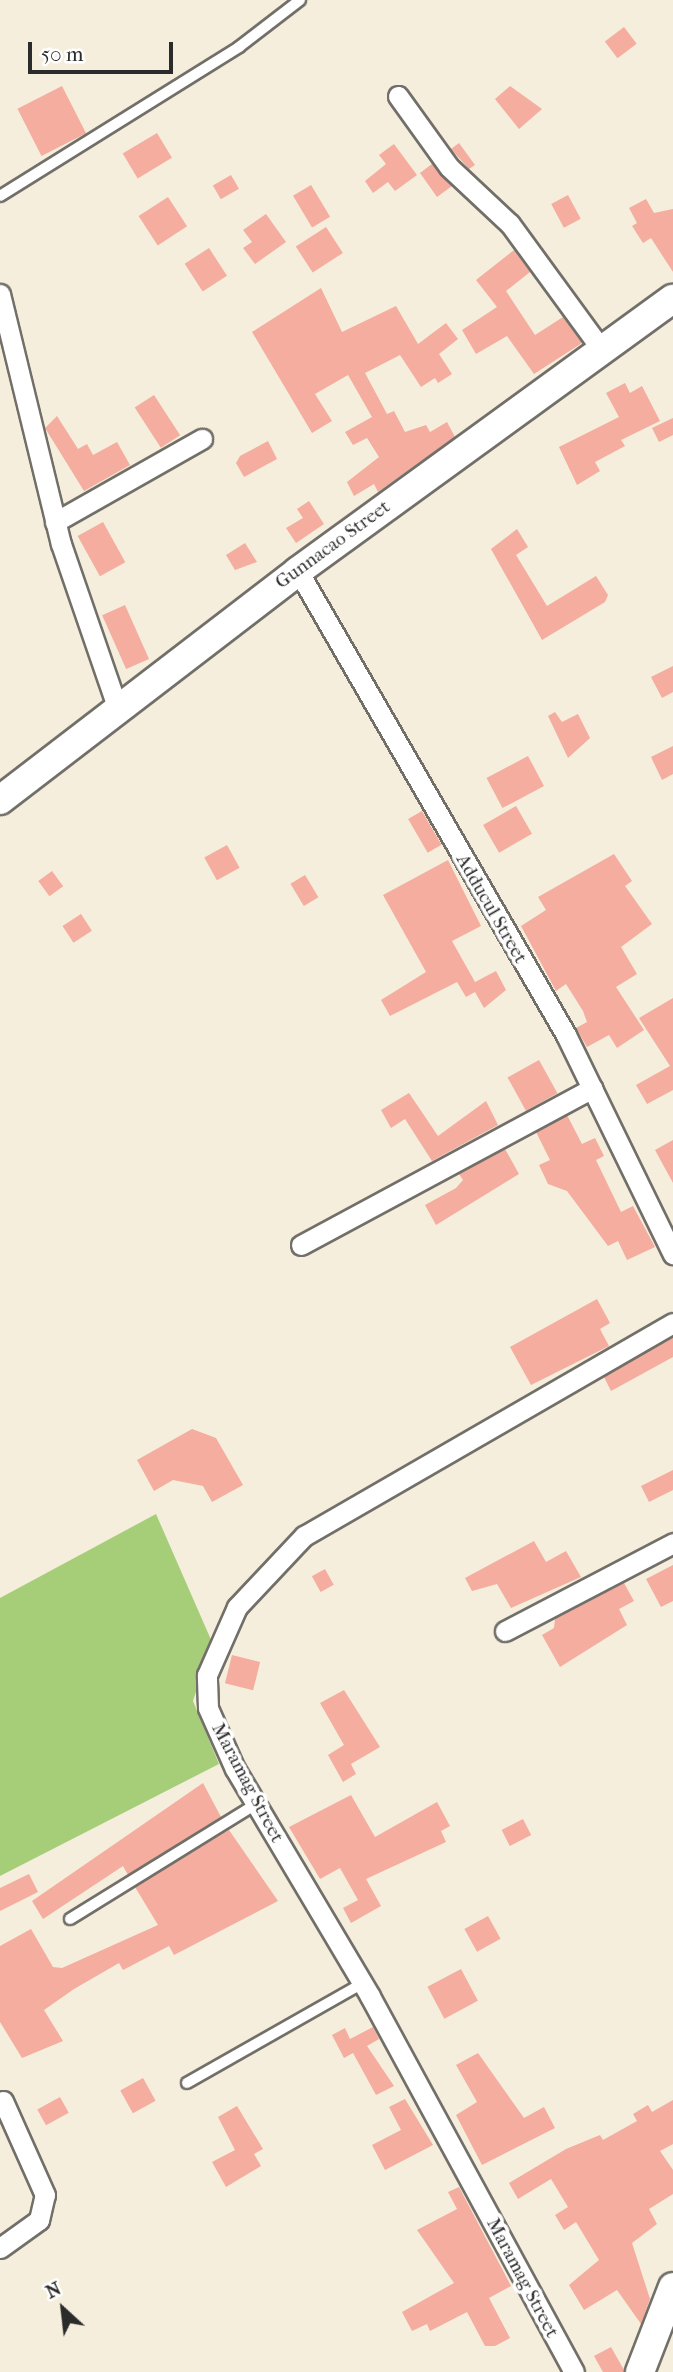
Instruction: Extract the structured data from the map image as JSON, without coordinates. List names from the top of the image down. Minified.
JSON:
{"streets":{"street":["Gunnacao Street","Adducul Street","Maramag Street"]},"crossings":[["Gunnacao Street","Adducul Street"]],"scale_bar":"50 m","north":"top left"}
